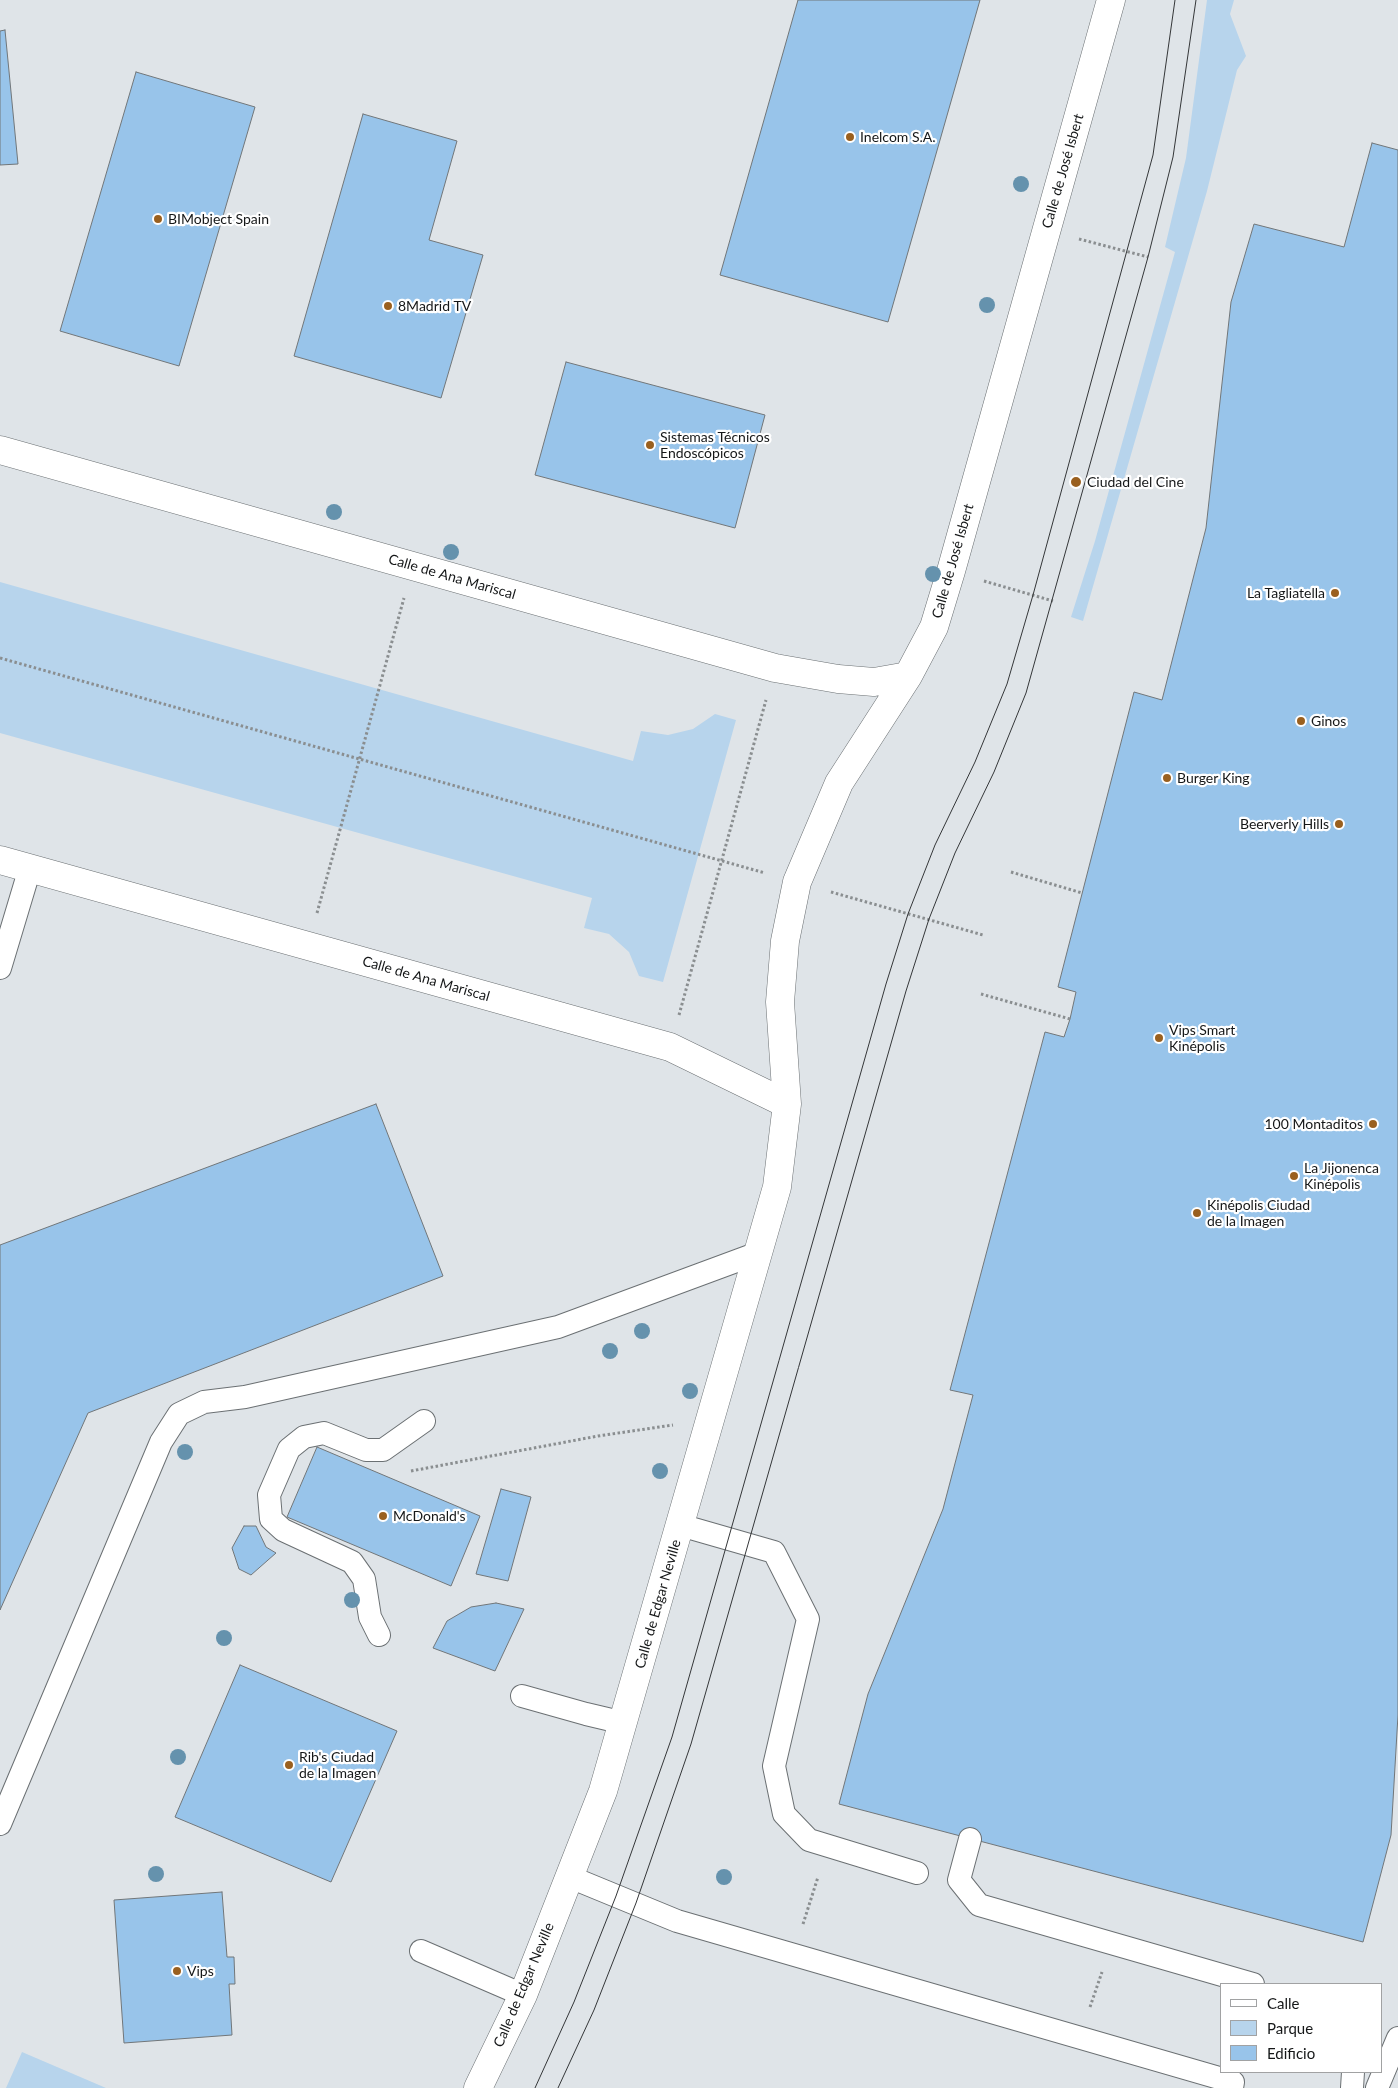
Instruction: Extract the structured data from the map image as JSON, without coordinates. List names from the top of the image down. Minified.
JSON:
{"streets":{"street":["Calle de José Isbert","Calle de Ana Mariscal","Calle de Edgar Neville"]},"crossings":[["Calle de José Isbert","Calle de Ana Mariscal"],["Calle de José Isbert","Calle de Edgar Neville"],["Calle de Ana Mariscal","Calle de Edgar Neville"]],"places":["Inelcom S.A.","BIMobject Spain","8Madrid TV","Sistemas Técnicos Endoscópicos","Ciudad del Cine","La Tagliatella","Ginos","Burger King","Beerverly Hills","Vips Smart Kinépolis","100 Montaditos","La Jijonenca Kinépolis","Kinépolis Ciudad de la Imagen","McDonald's","Rib's Ciudad de la Imagen","Vips"],"legend":["Calle","Parque","Edificio"]}
